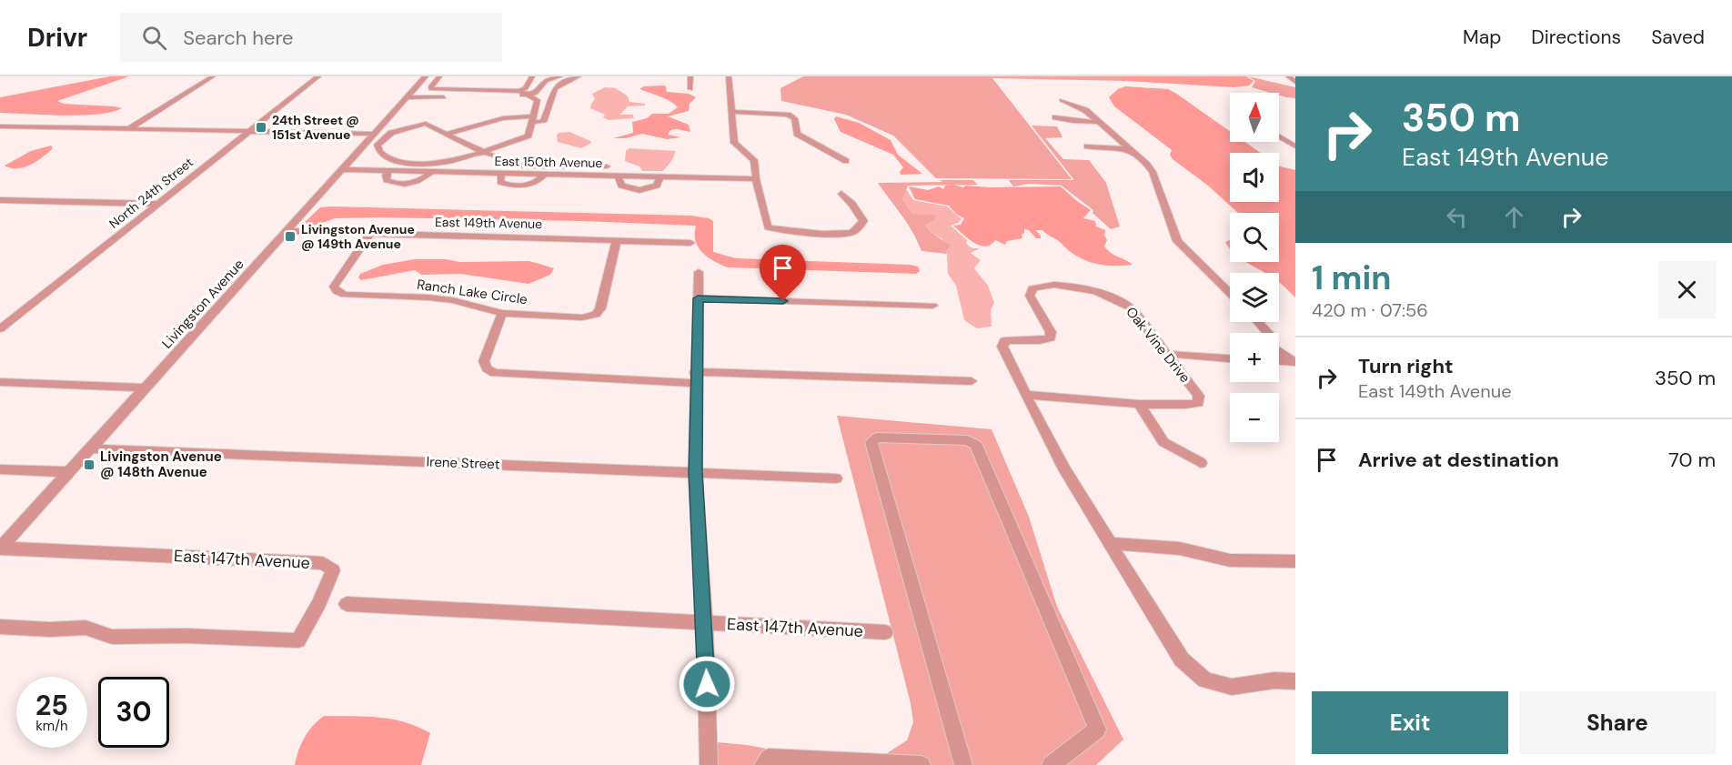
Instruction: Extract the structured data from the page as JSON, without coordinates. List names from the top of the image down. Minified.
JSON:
{"streets":{"street":["East 150th Avenue","North 24th Street","East 149th Avenue","Ranch Lake Circle","Livingston Avenue","Oak Vine Drive","Irene Street","East 147th Avenue"]},"crossings":[["East 150th Avenue","Livingston Avenue"],["East 149th Avenue","Ranch Lake Circle"],["East 149th Avenue","Livingston Avenue"],["Livingston Avenue","Irene Street"],["Livingston Avenue","East 147th Avenue"]],"places":{"transit":["24th Street @ 151st Avenue","Livingston Avenue @ 149th Avenue","Livingston Avenue @ 148th Avenue"]},"north":"top","page":{"header":"Drivr","search":"Search here","nav":["Map","Directions","Saved"],"turn":["350 m","East 149th Avenue"],"map_buttons":["+","−"],"heading":["1 min","420 m · 07:56"],"list":[{"name":"Turn right","note":"East 149th Avenue","value":"350 m"},{"name":"Arrive at destination","value":"70 m"}],"speed":"25 km/h","limit":"30","buttons":["Exit","Share"]}}
